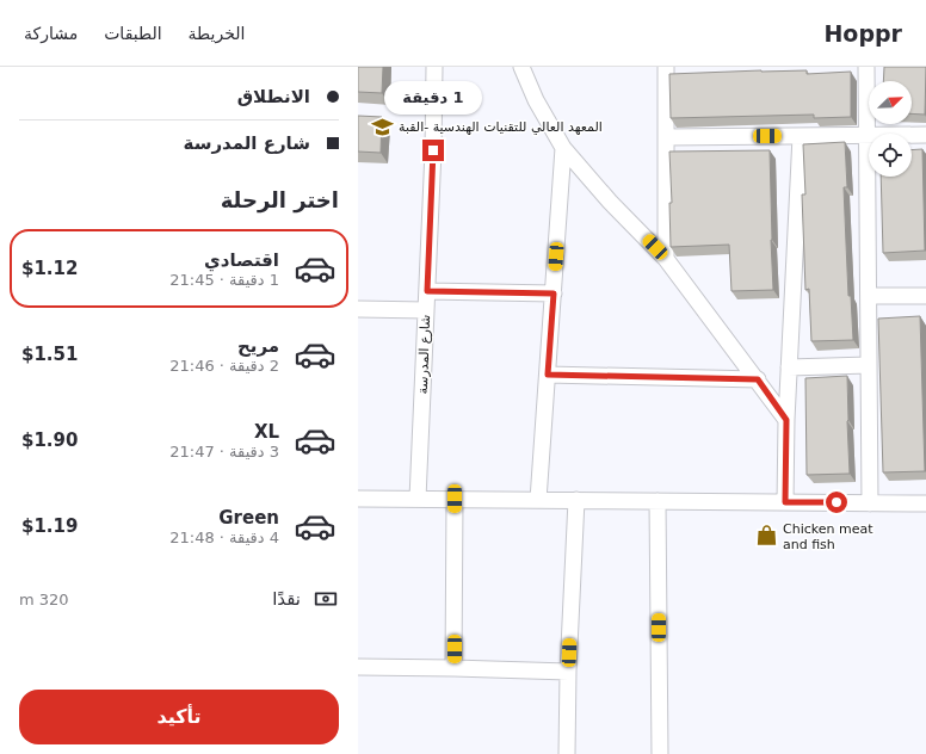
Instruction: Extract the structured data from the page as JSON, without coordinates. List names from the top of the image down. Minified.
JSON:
{"streets":{"street":["شارع المدرسة"]},"places":{"school or university":["المعهد العالي للتقنيات الهندسية -القبة"],"shop":["Chicken meat and fish"]},"north":"top right","page":{"header":"Hoppr","nav":["الخريطة","الطبقات","مشاركة"],"banner":["الانطلاق","شارع المدرسة"],"bubble":"1 دقيقة","heading":"اختر الرحلة","list":[{"name":"اقتصادي","note":"1 دقيقة · 21:45","value":"$1.12"},{"name":"مريح","note":"2 دقيقة · 21:46","value":"$1.51"},{"name":"XL","note":"3 دقيقة · 21:47","value":"$1.90"},{"name":"Green","note":"4 دقيقة · 21:48","value":"$1.19"}],"pay":["نقدًا","320 m"],"buttons":"تأكيد"}}
